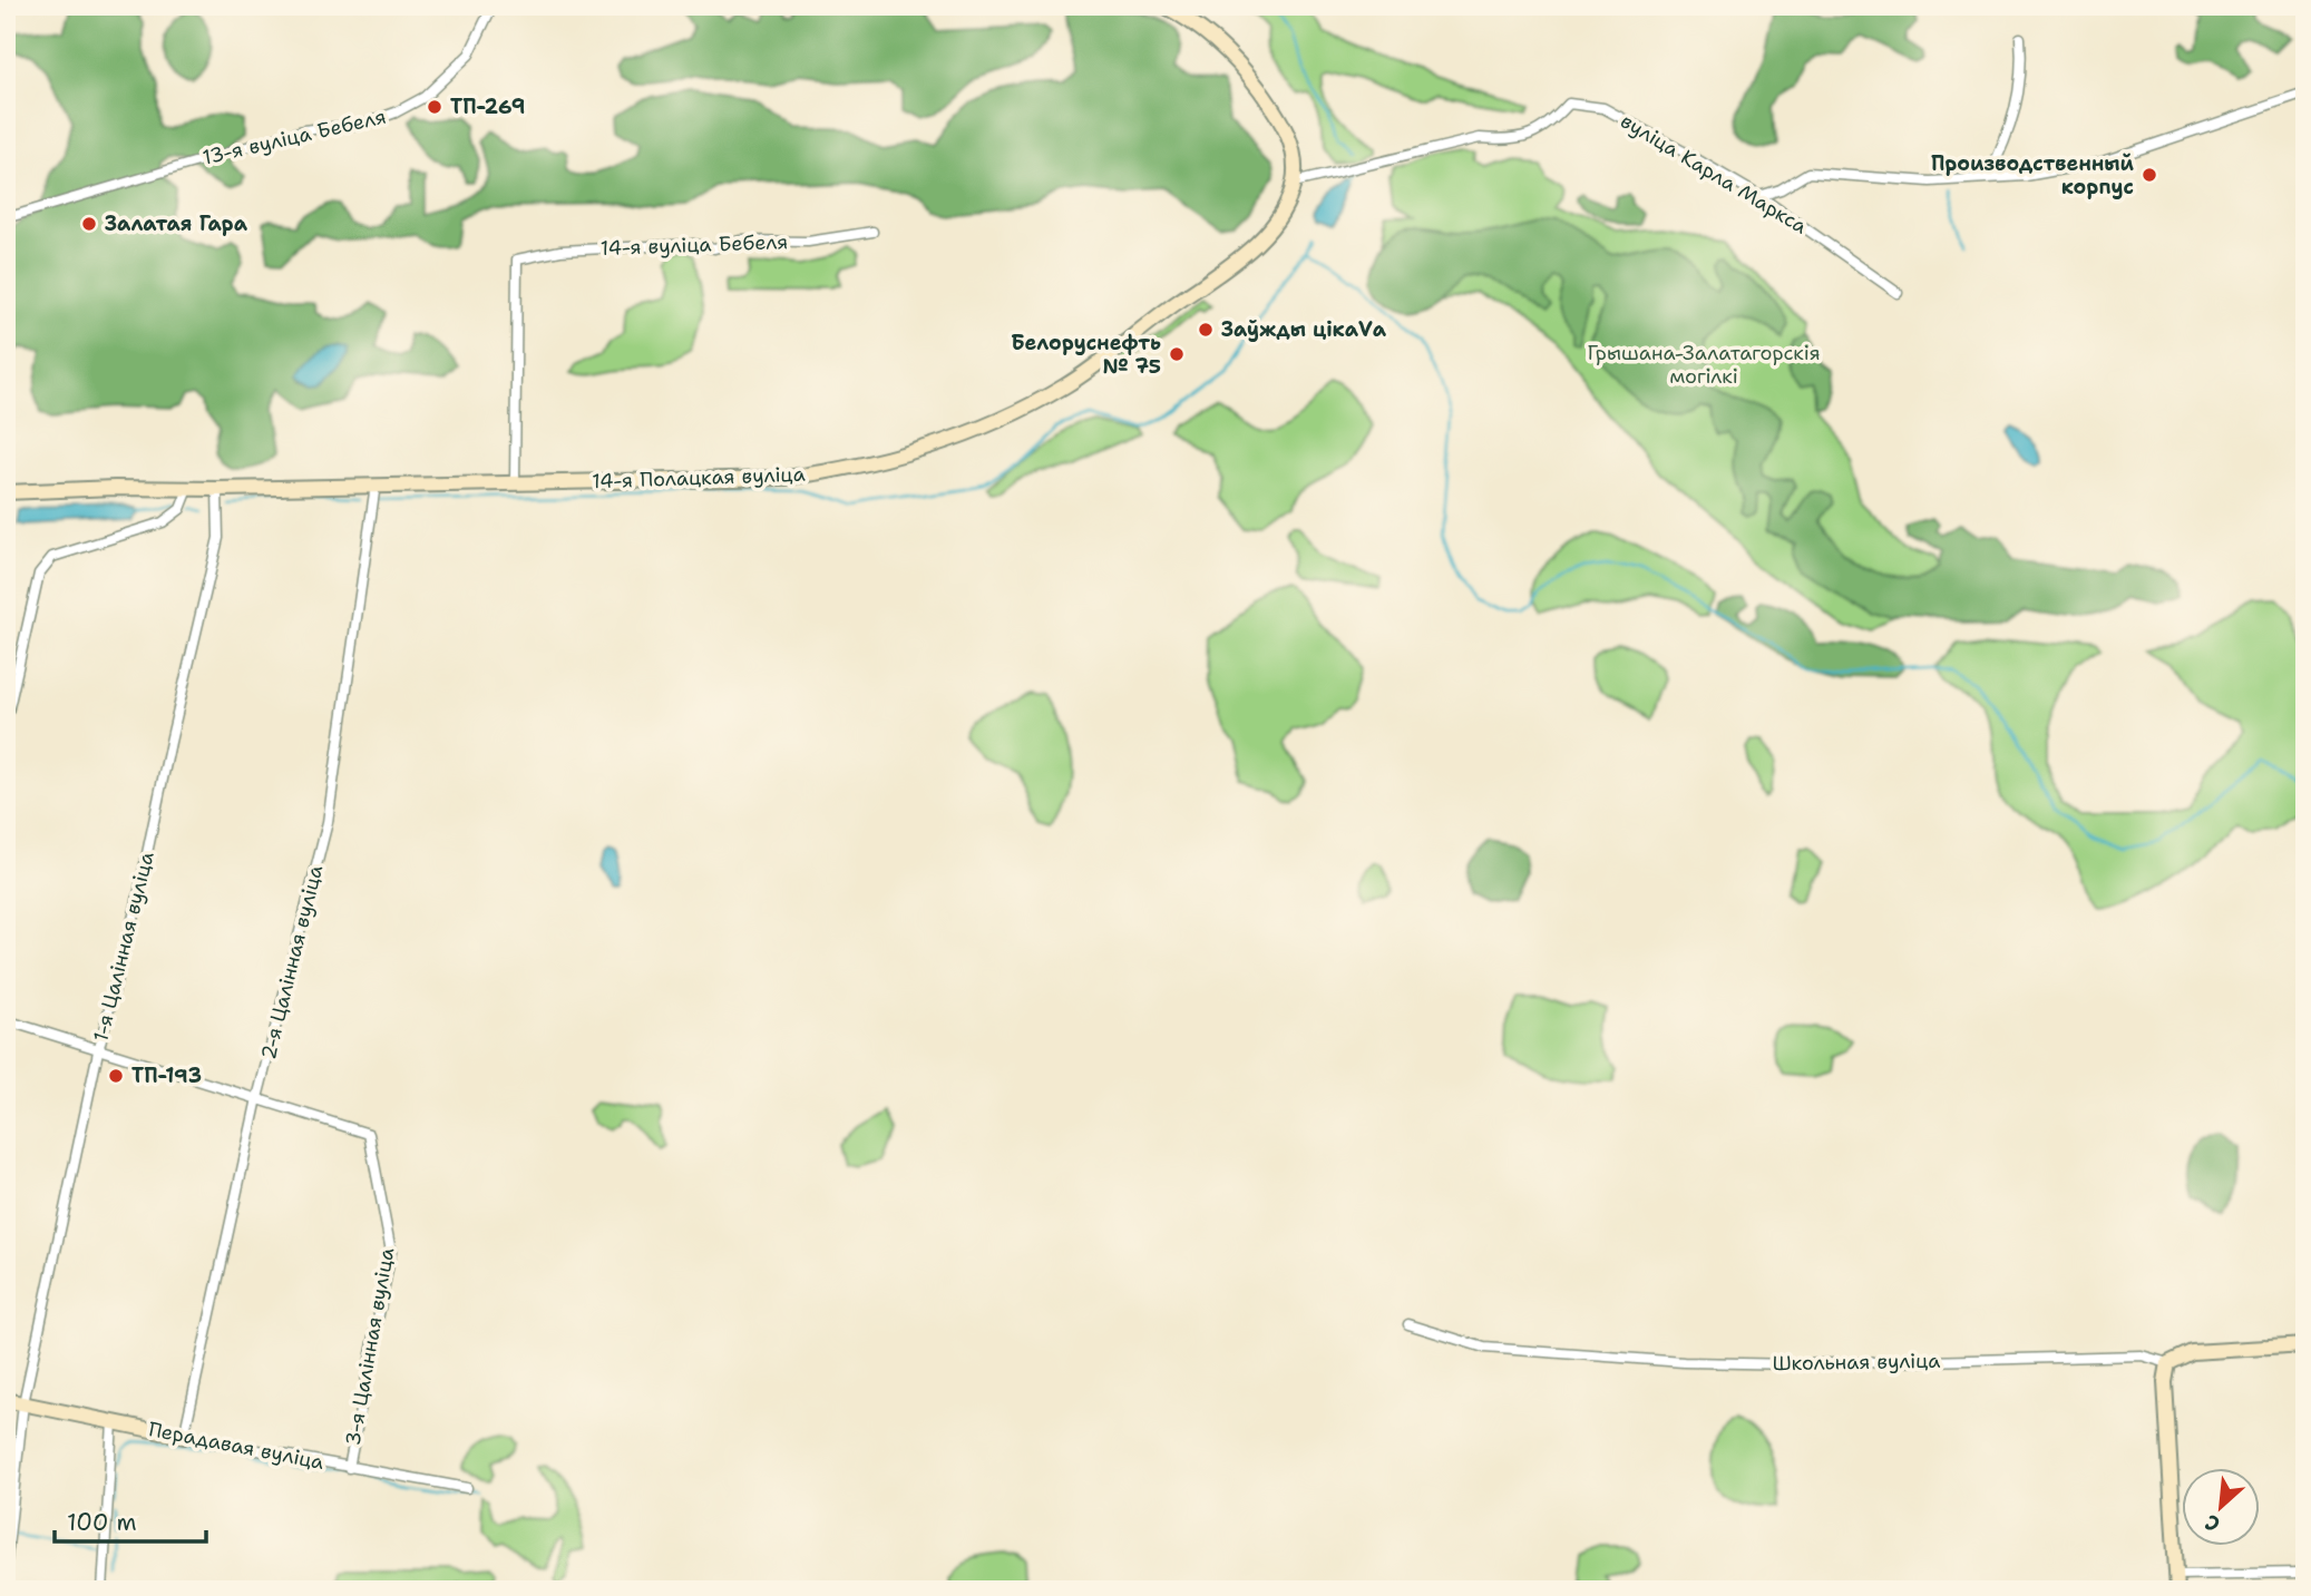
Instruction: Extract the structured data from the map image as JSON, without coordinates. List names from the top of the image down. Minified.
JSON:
{"streets":{"main road":["14-я Полацкая вуліца","Школьная вуліца","Перадавая вуліца"],"street":["13-я вуліца Бебеля","вуліца Карла Маркса","14-я вуліца Бебеля","1-я Цалінная вуліца","2-я Цалінная вуліца","3-я Цалінная вуліца"]},"crossings":[["вуліца Карла Маркса","14-я Полацкая вуліца"],["14-я вуліца Бебеля","14-я Полацкая вуліца"],["14-я Полацкая вуліца","1-я Цалінная вуліца"],["14-я Полацкая вуліца","2-я Цалінная вуліца"],["1-я Цалінная вуліца","Перадавая вуліца"],["2-я Цалінная вуліца","3-я Цалінная вуліца"],["2-я Цалінная вуліца","Перадавая вуліца"],["3-я Цалінная вуліца","Перадавая вуліца"]],"parks":["Грышана-Залатагорскія могілкі"],"places":["ТП-269","Производственный корпус","Залатая Гара","Заўжды цікаVа","Белоруснефть № 75","ТП-193"],"scale_bar":"100 m","north":"bottom left"}
